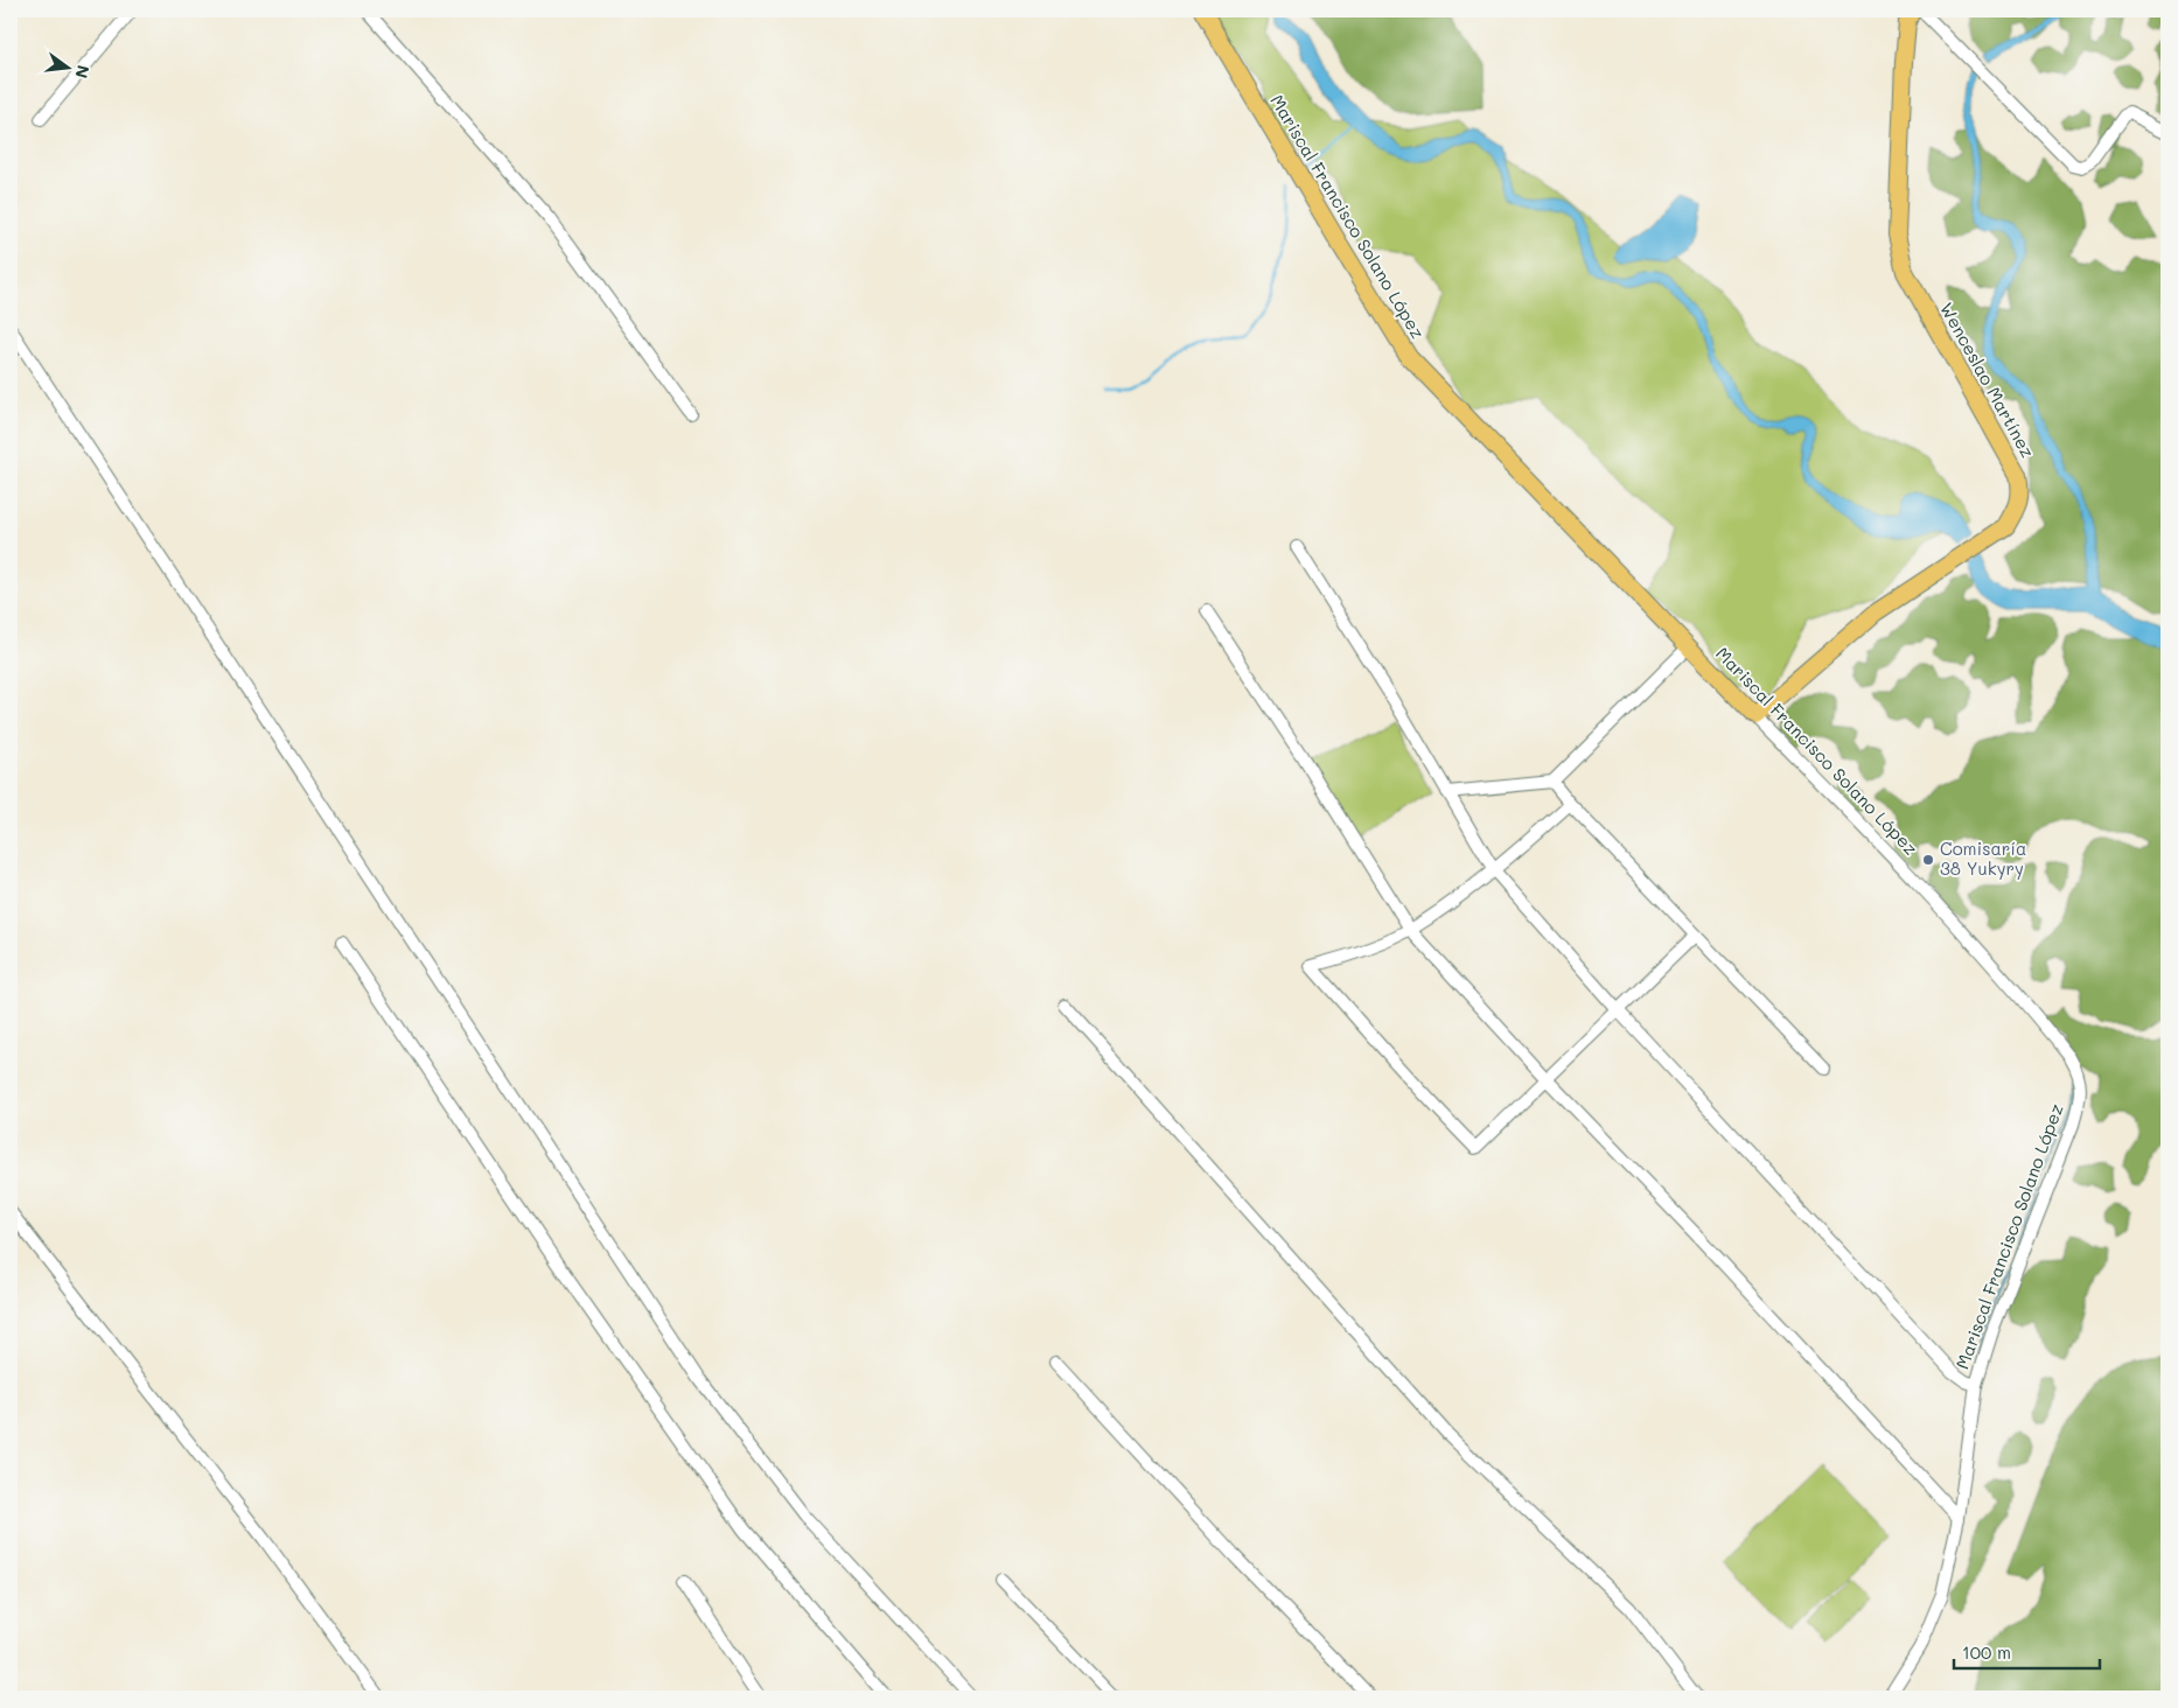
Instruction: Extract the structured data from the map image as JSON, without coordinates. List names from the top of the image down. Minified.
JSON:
{"streets":{"main road":["Mariscal Francisco Solano López","Wenceslao Martínez"]},"crossings":[["Mariscal Francisco Solano López","Wenceslao Martínez"]],"places":["Comisaría 38 Yukyry"],"scale_bar":"100 m","north":"right"}
